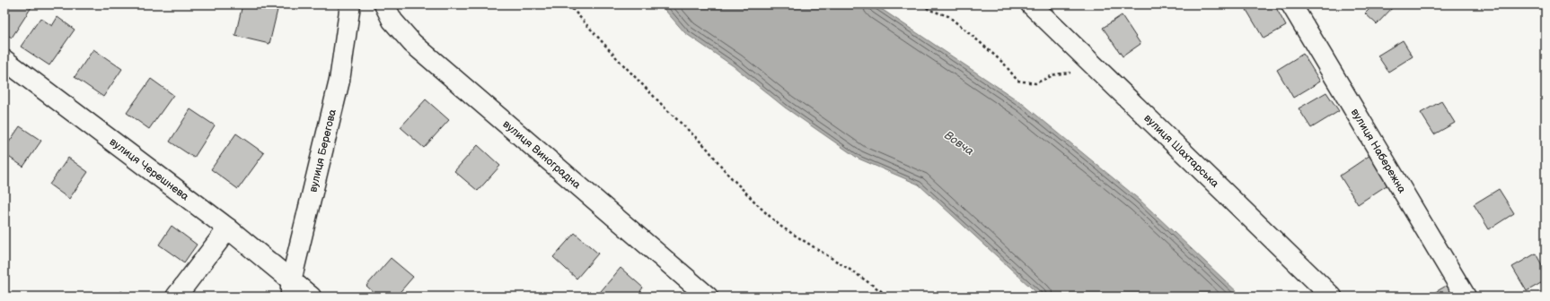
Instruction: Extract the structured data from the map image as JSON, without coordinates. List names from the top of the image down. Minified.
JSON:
{"streets":{"street":["вулиця Шахтарська","вулиця Набережна","вулиця Берегова","вулиця Виноградна","вулиця Черешнева"]},"crossings":[["вулиця Берегова","вулиця Черешнева"]],"water":["Вовча"]}
